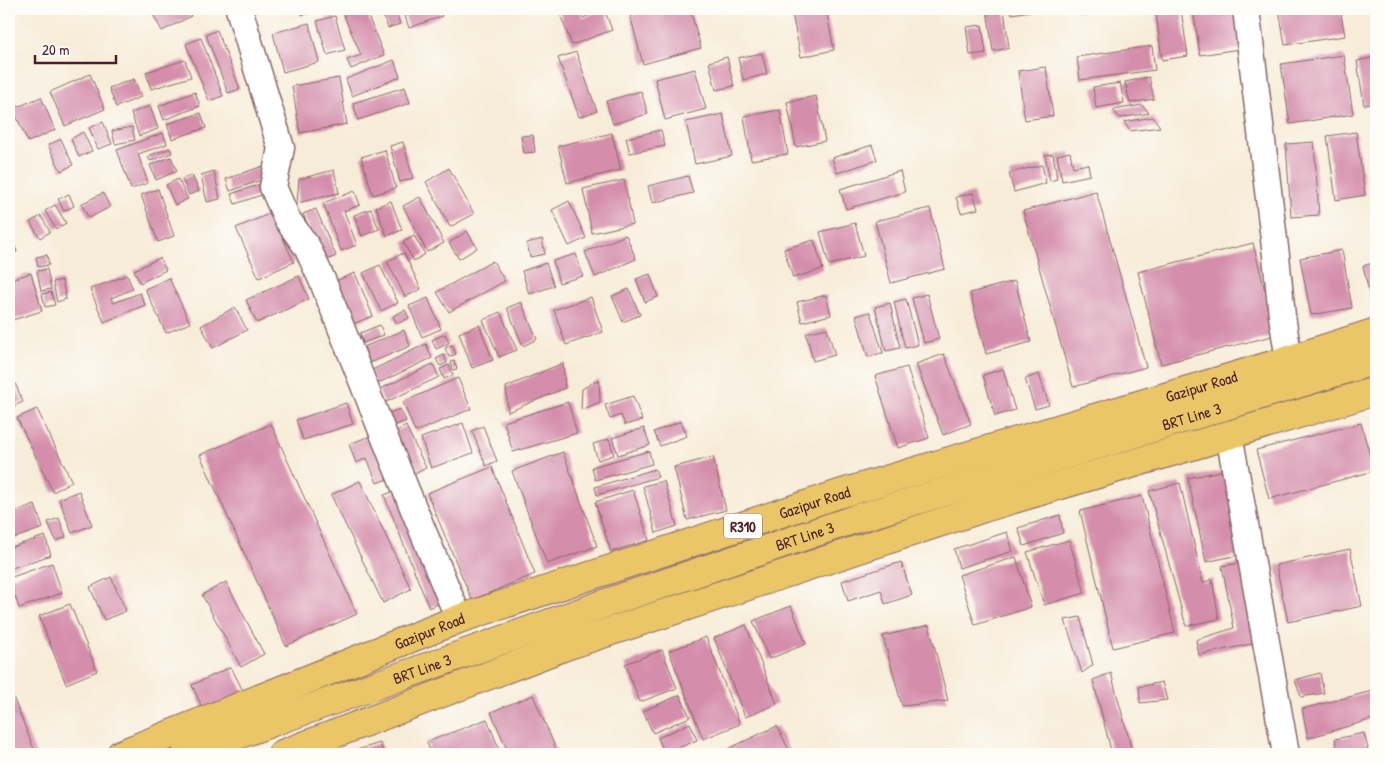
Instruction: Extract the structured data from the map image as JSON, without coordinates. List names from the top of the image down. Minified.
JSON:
{"streets":{"main road":["Gazipur Road","BRT Line 3","R310"]},"scale_bar":"20 m"}
